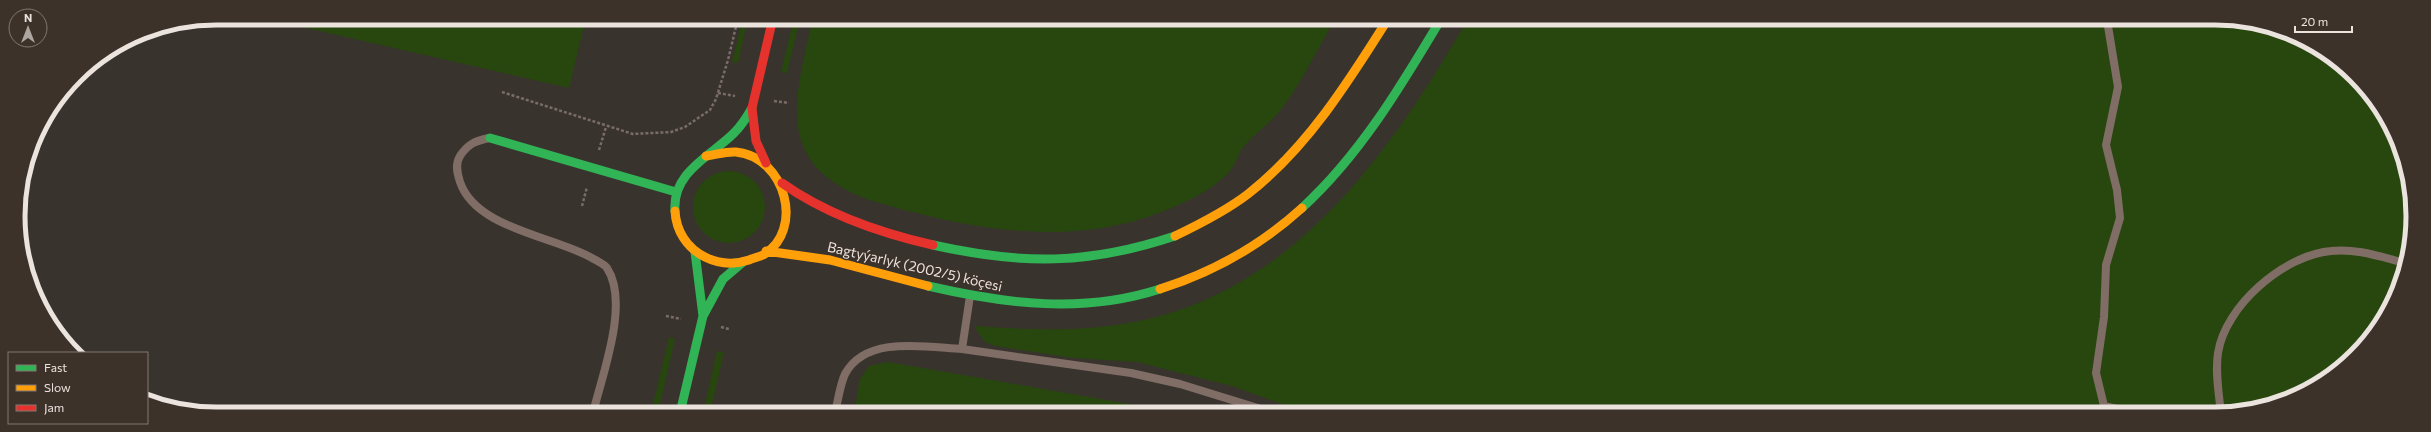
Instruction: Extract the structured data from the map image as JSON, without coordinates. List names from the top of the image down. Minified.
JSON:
{"streets":{"street":["Bagtyýarlyk (2002/5) köçesi"]},"legend":["Fast","Slow","Jam"],"scale_bar":"20 m","north":"top"}
